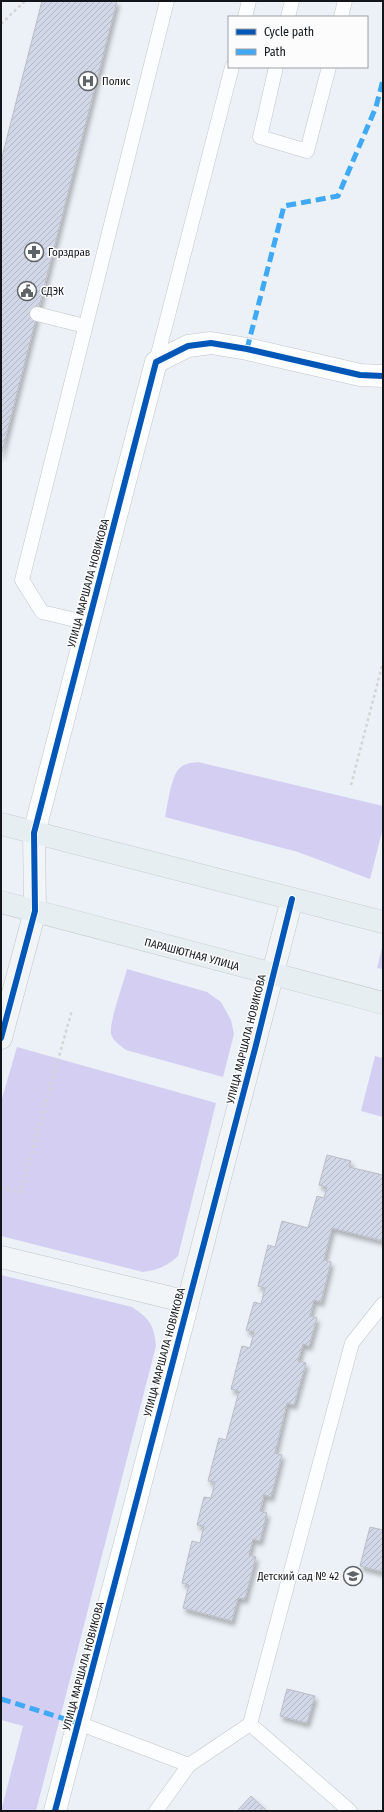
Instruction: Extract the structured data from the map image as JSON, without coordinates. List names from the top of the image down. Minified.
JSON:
{"streets":{"main road":["ПАРАШЮТНАЯ УЛИЦА"],"street":["УЛИЦА МАРШАЛА НОВИКОВА"]},"crossings":[["УЛИЦА МАРШАЛА НОВИКОВА","ПАРАШЮТНАЯ УЛИЦА"]],"places":{"hospital":["Полис"],"pharmacy":["Горздрав"],"public building":["СДЭК"],"school or university":["Детский сад № 42"]},"legend":["Cycle path","Path"]}
